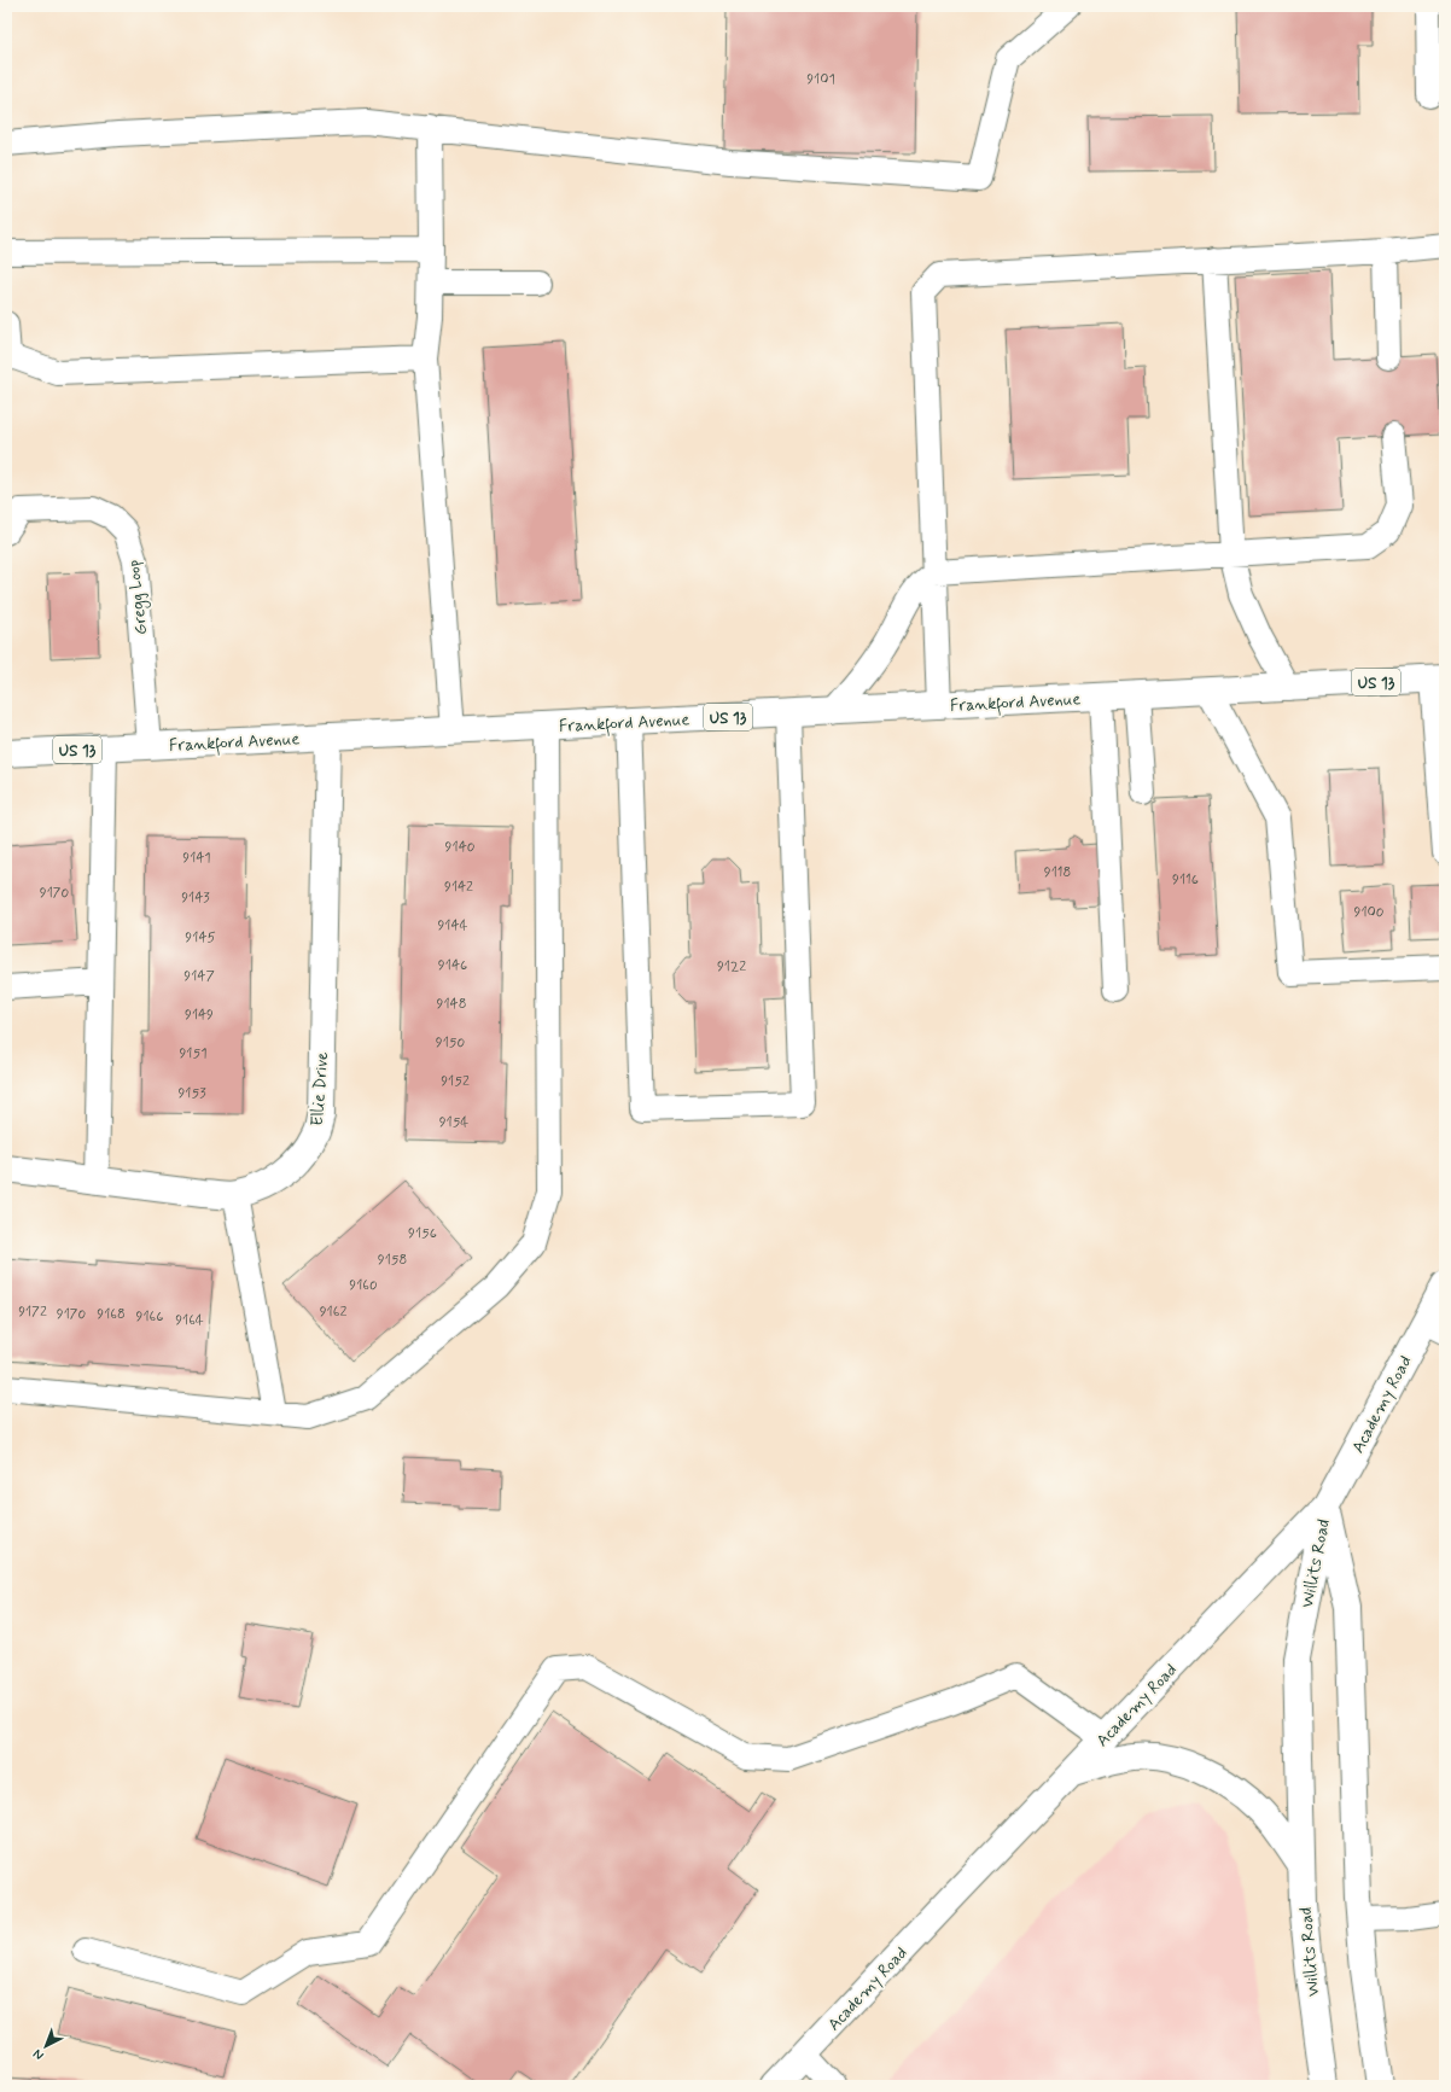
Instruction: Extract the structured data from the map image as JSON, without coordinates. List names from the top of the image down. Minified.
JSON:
{"streets":{"main road":["US 13","Frankford Avenue","Ellie Drive","Academy Road","Willits Road"],"lane":["Gregg Loop"]},"crossings":[["Gregg Loop","Frankford Avenue"],["Frankford Avenue","Ellie Drive"],["Academy Road","Willits Road"]],"house_numbers":["9101","9140","9141","9118","9116","9142","9170","9143","9100","9144","9145","9146","9122","9147","9148","9149","9150","9151","9152","9153","9154","9156","9158","9160","9172","9162","9170","9168","9166","9164"],"north":"bottom left"}
